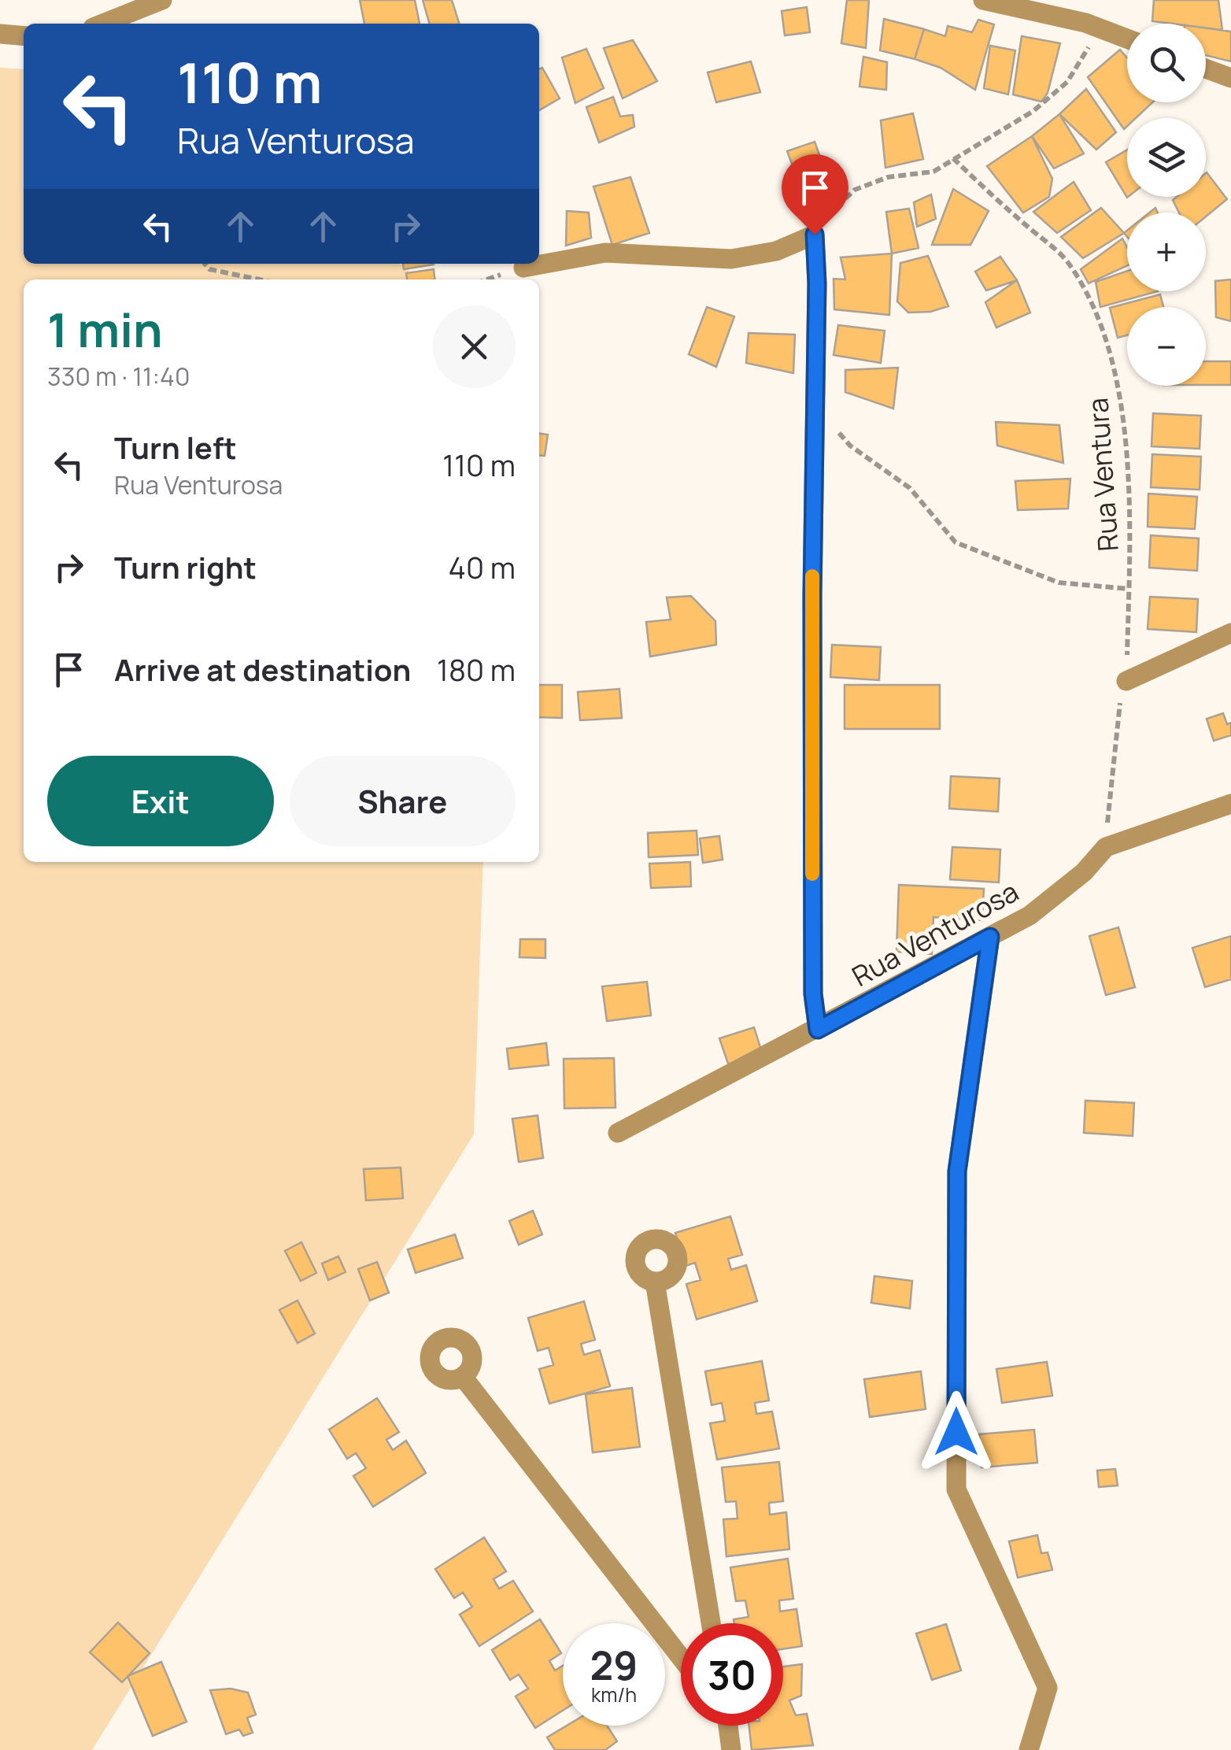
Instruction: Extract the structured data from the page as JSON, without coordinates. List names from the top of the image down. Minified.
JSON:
{"streets":{"street":["Rua Venturosa"],"path":["Rua Ventura"]},"crossings":[["Rua Ventura","Rua Venturosa"]],"page":{"map_buttons":["+","−"],"turn":["110 m","Rua Venturosa"],"heading":["1 min","330 m · 11:40"],"list":[{"name":"Turn left","note":"Rua Venturosa","value":"110 m"},{"name":"Turn right","value":"40 m"},{"name":"Arrive at destination","value":"180 m"}],"buttons":["Exit","Share"],"speed":"29 km/h","limit":"30"}}
